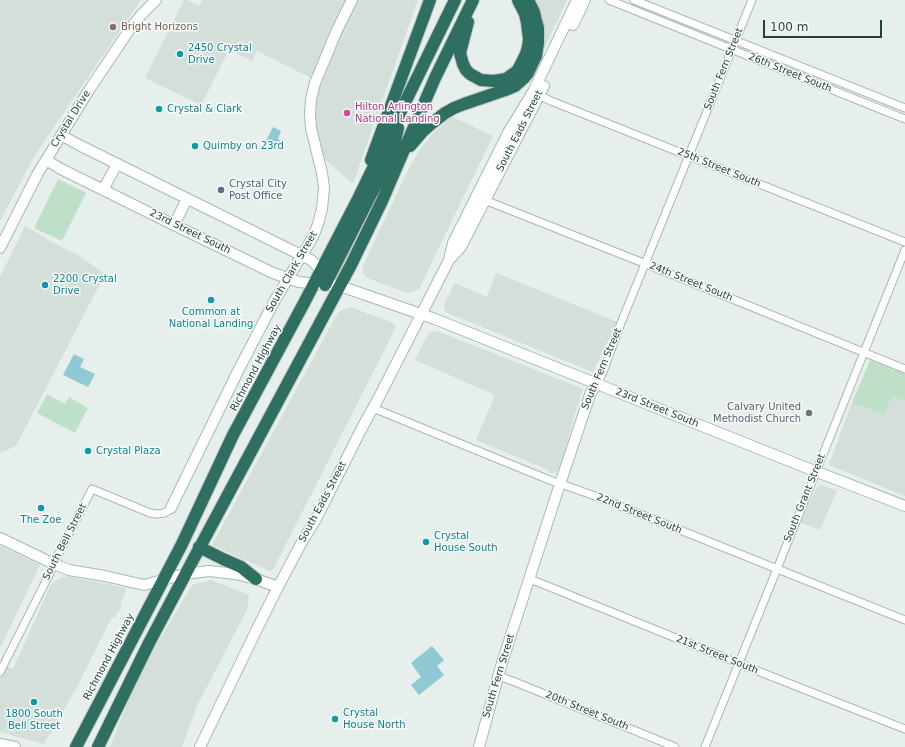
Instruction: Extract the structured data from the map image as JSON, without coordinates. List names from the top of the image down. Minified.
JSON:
{"streets":{"highway":["Richmond Highway"],"street":["South Fern Street","26th Street South","Crystal Drive","South Eads Street","25th Street South","23rd Street South","South Clark Street","24th Street South","South Grant Street","22nd Street South","South Bell Street","21st Street South","20th Street South"]},"crossings":[["South Fern Street","26th Street South"],["South Fern Street","25th Street South"],["South Fern Street","23rd Street South"],["South Fern Street","24th Street South"],["South Fern Street","22nd Street South"],["South Fern Street","21st Street South"],["South Fern Street","20th Street South"],["Crystal Drive","23rd Street South"],["South Eads Street","25th Street South"],["South Eads Street","23rd Street South"],["South Eads Street","24th Street South"],["South Eads Street","22nd Street South"],["23rd Street South","South Clark Street"],["23rd Street South","Richmond Highway"],["23rd Street South","South Grant Street"],["South Clark Street","South Bell Street"],["24th Street South","South Grant Street"],["South Grant Street","22nd Street South"],["South Grant Street","21st Street South"]],"places":["Bright Horizons","2450 Crystal Drive","Crystal & Clark","Hilton Arlington National Landing","Quimby on 23rd","Crystal City Post Office","2200 Crystal Drive","Common at National Landing","Calvary United Methodist Church","Crystal Plaza","The Zoe","Crystal House South","1800 South Bell Street","Crystal House North"],"scale_bar":"100 m"}
